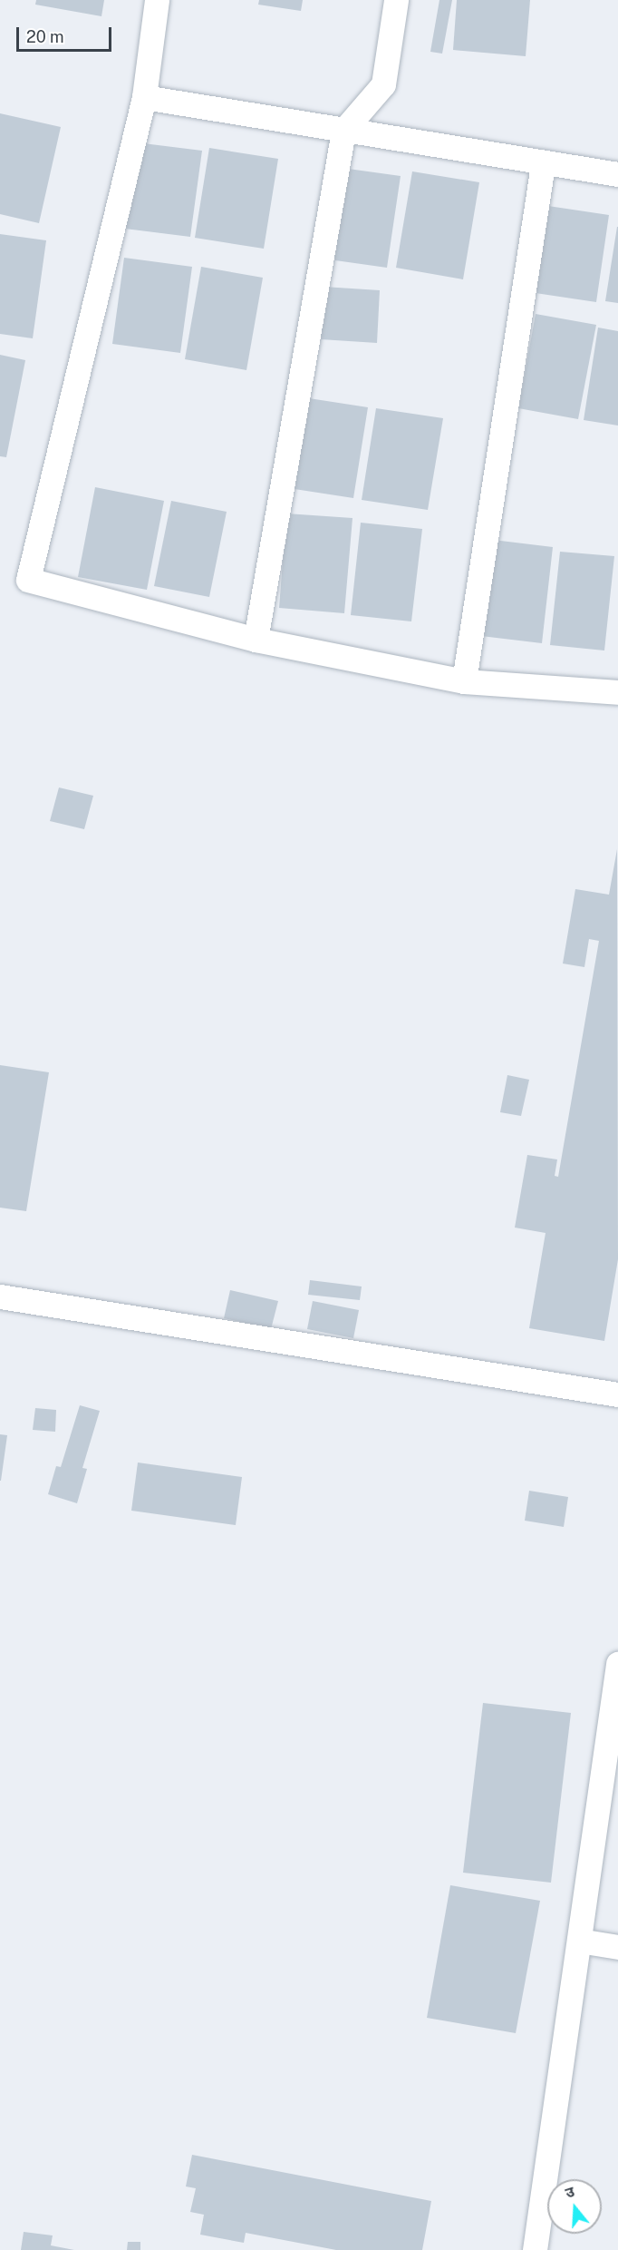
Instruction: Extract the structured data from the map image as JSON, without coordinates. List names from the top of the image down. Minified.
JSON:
{"scale_bar":"20 m","north":"top"}
